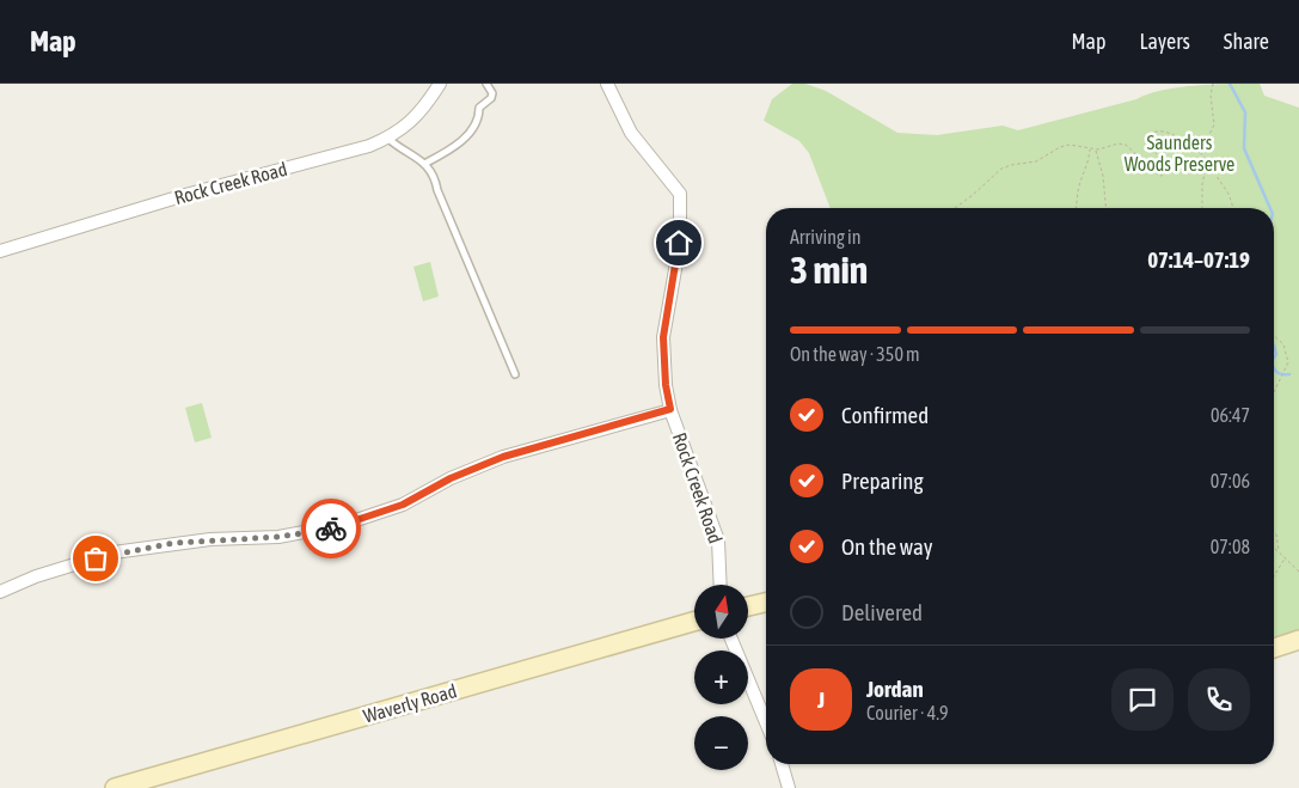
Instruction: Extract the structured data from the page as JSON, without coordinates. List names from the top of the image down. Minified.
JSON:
{"streets":{"street":["Rock Creek Road","Waverly Road"]},"parks":["Saunders Woods Preserve"],"north":"top","page":{"header":"Map","nav":["Map","Layers","Share"],"heading":["3 min","Arriving in","07:14–07:19"],"panel":["Jordan","Courier · 4.9"],"bar":"On the way · 350 m","list":[["Confirmed","06:47"],["Preparing","07:06"],["On the way","07:08"],"Delivered"],"map_buttons":["+","−"],"round":"J"}}
